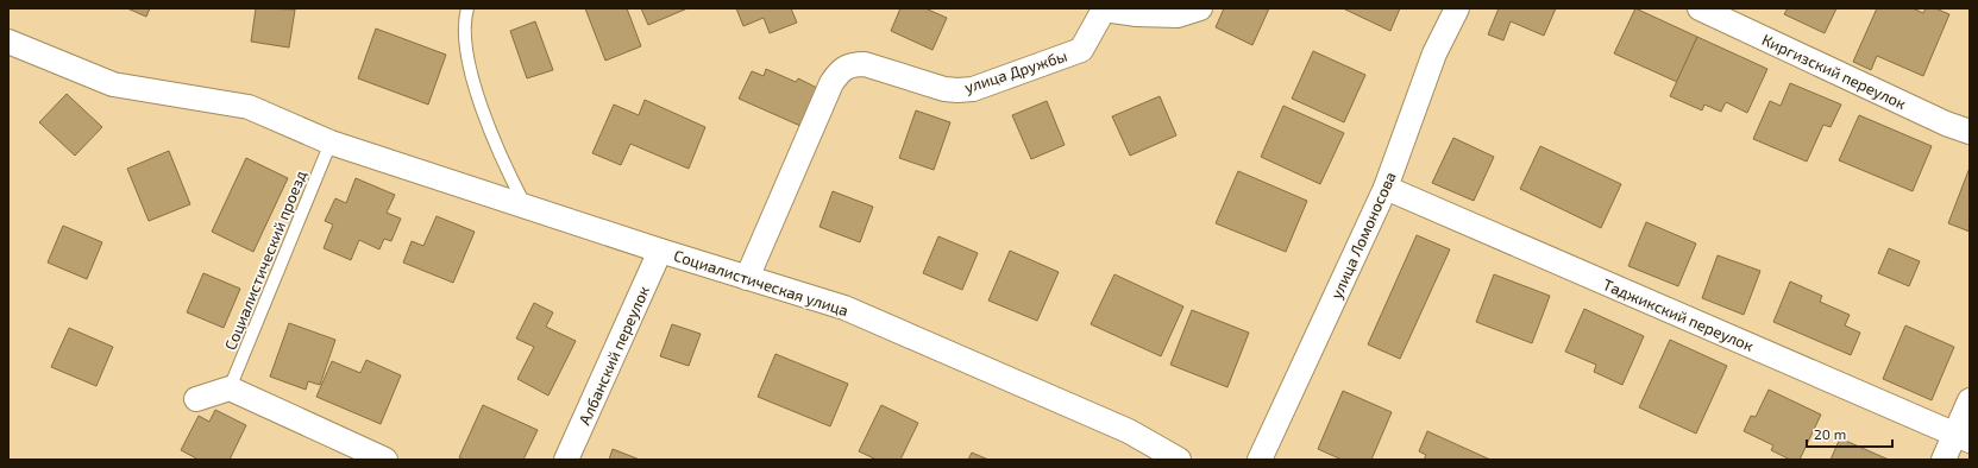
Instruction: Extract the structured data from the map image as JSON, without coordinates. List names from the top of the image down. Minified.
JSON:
{"streets":{"street":["улица Дружбы","Киргизский переулок","улица Ломоносова","Социалистическая улица","Таджикский переулок","Албанский переулок"],"lane":["Социалистический проезд"]},"crossings":[["улица Дружбы","Социалистическая улица"],["улица Ломоносова","Таджикский переулок"],["Социалистический проезд","Социалистическая улица"],["Социалистическая улица","Албанский переулок"]],"scale_bar":"20 m"}
